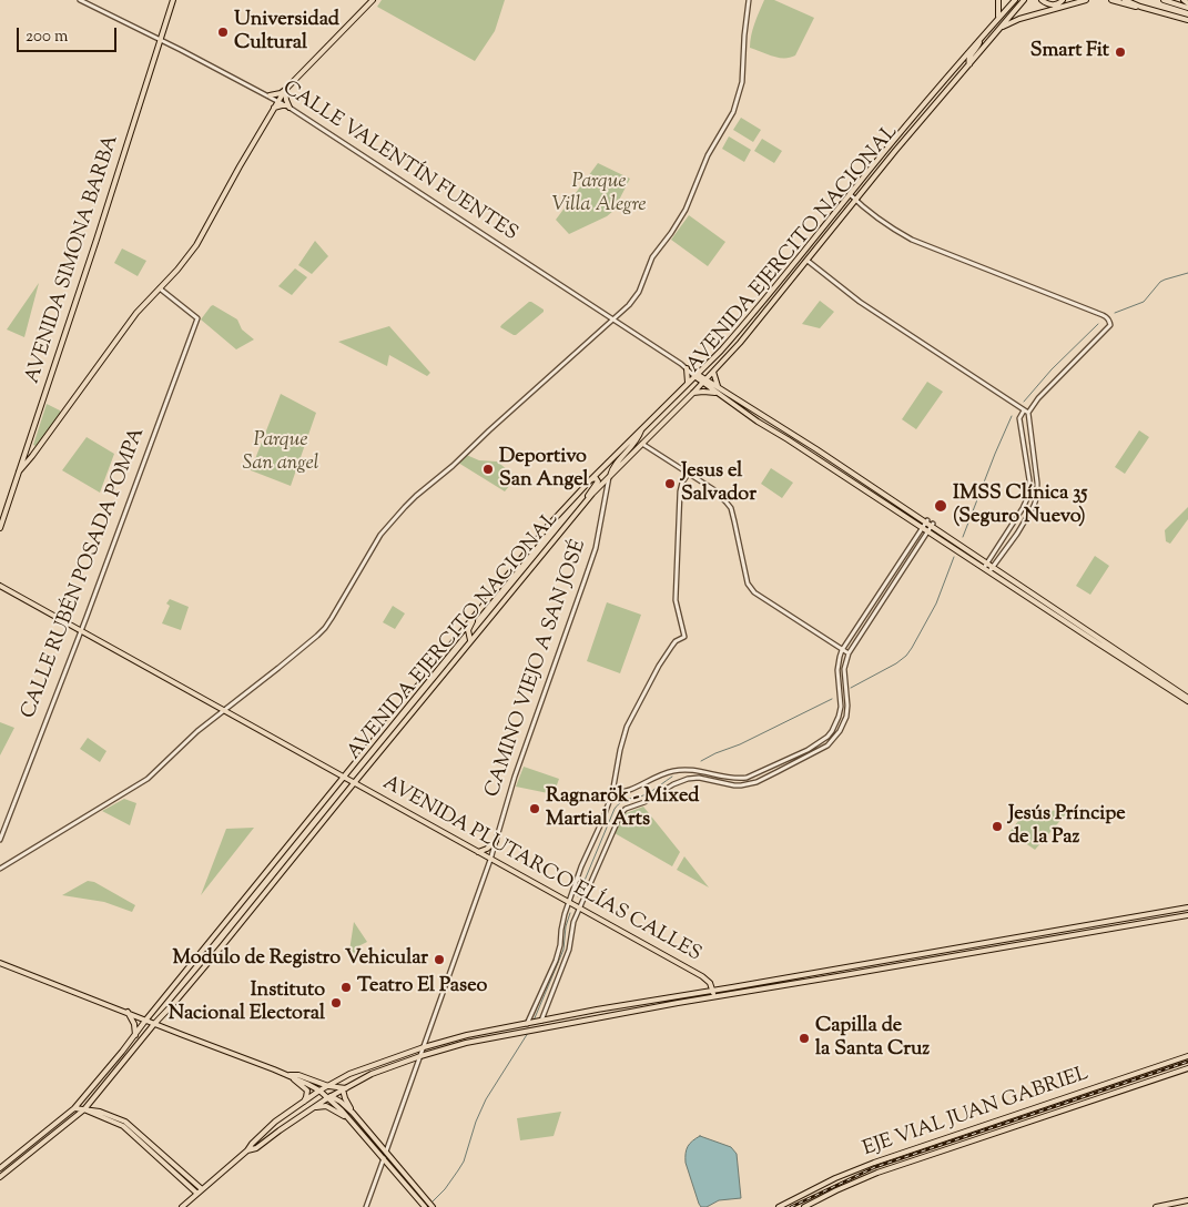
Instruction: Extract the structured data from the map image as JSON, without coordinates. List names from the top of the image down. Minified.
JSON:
{"streets":{"main road":["CALLE VALENTÍN FUENTES","AVENIDA EJERCITO NACIONAL","AVENIDA SIMONA BARBA","AVENIDA PLUTARCO ELÍAS CALLES","EJE VIAL JUAN GABRIEL"],"street":["CALLE RUBÉN POSADA POMPA","CAMINO VIEJO A SAN JOSÉ"]},"crossings":[["CALLE VALENTÍN FUENTES","AVENIDA EJERCITO NACIONAL"],["CALLE VALENTÍN FUENTES","AVENIDA SIMONA BARBA"],["AVENIDA EJERCITO NACIONAL","CAMINO VIEJO A SAN JOSÉ"],["AVENIDA EJERCITO NACIONAL","AVENIDA PLUTARCO ELÍAS CALLES"],["CALLE RUBÉN POSADA POMPA","AVENIDA PLUTARCO ELÍAS CALLES"],["CAMINO VIEJO A SAN JOSÉ","AVENIDA PLUTARCO ELÍAS CALLES"]],"parks":["Parque Villa Alegre","Parque San angel"],"places":["Universidad Cultural","Smart Fit","Deportivo San Angel","Jesus el Salvador","IMSS Clínica 35 (Seguro Nuevo)","Ragnarök - Mixed Martial Arts","Jesús Príncipe de la Paz","Modulo de Registro Vehicular","Teatro El Paseo","Instituto Nacional Electoral","Capilla de la Santa Cruz"],"scale_bar":"200 m"}
